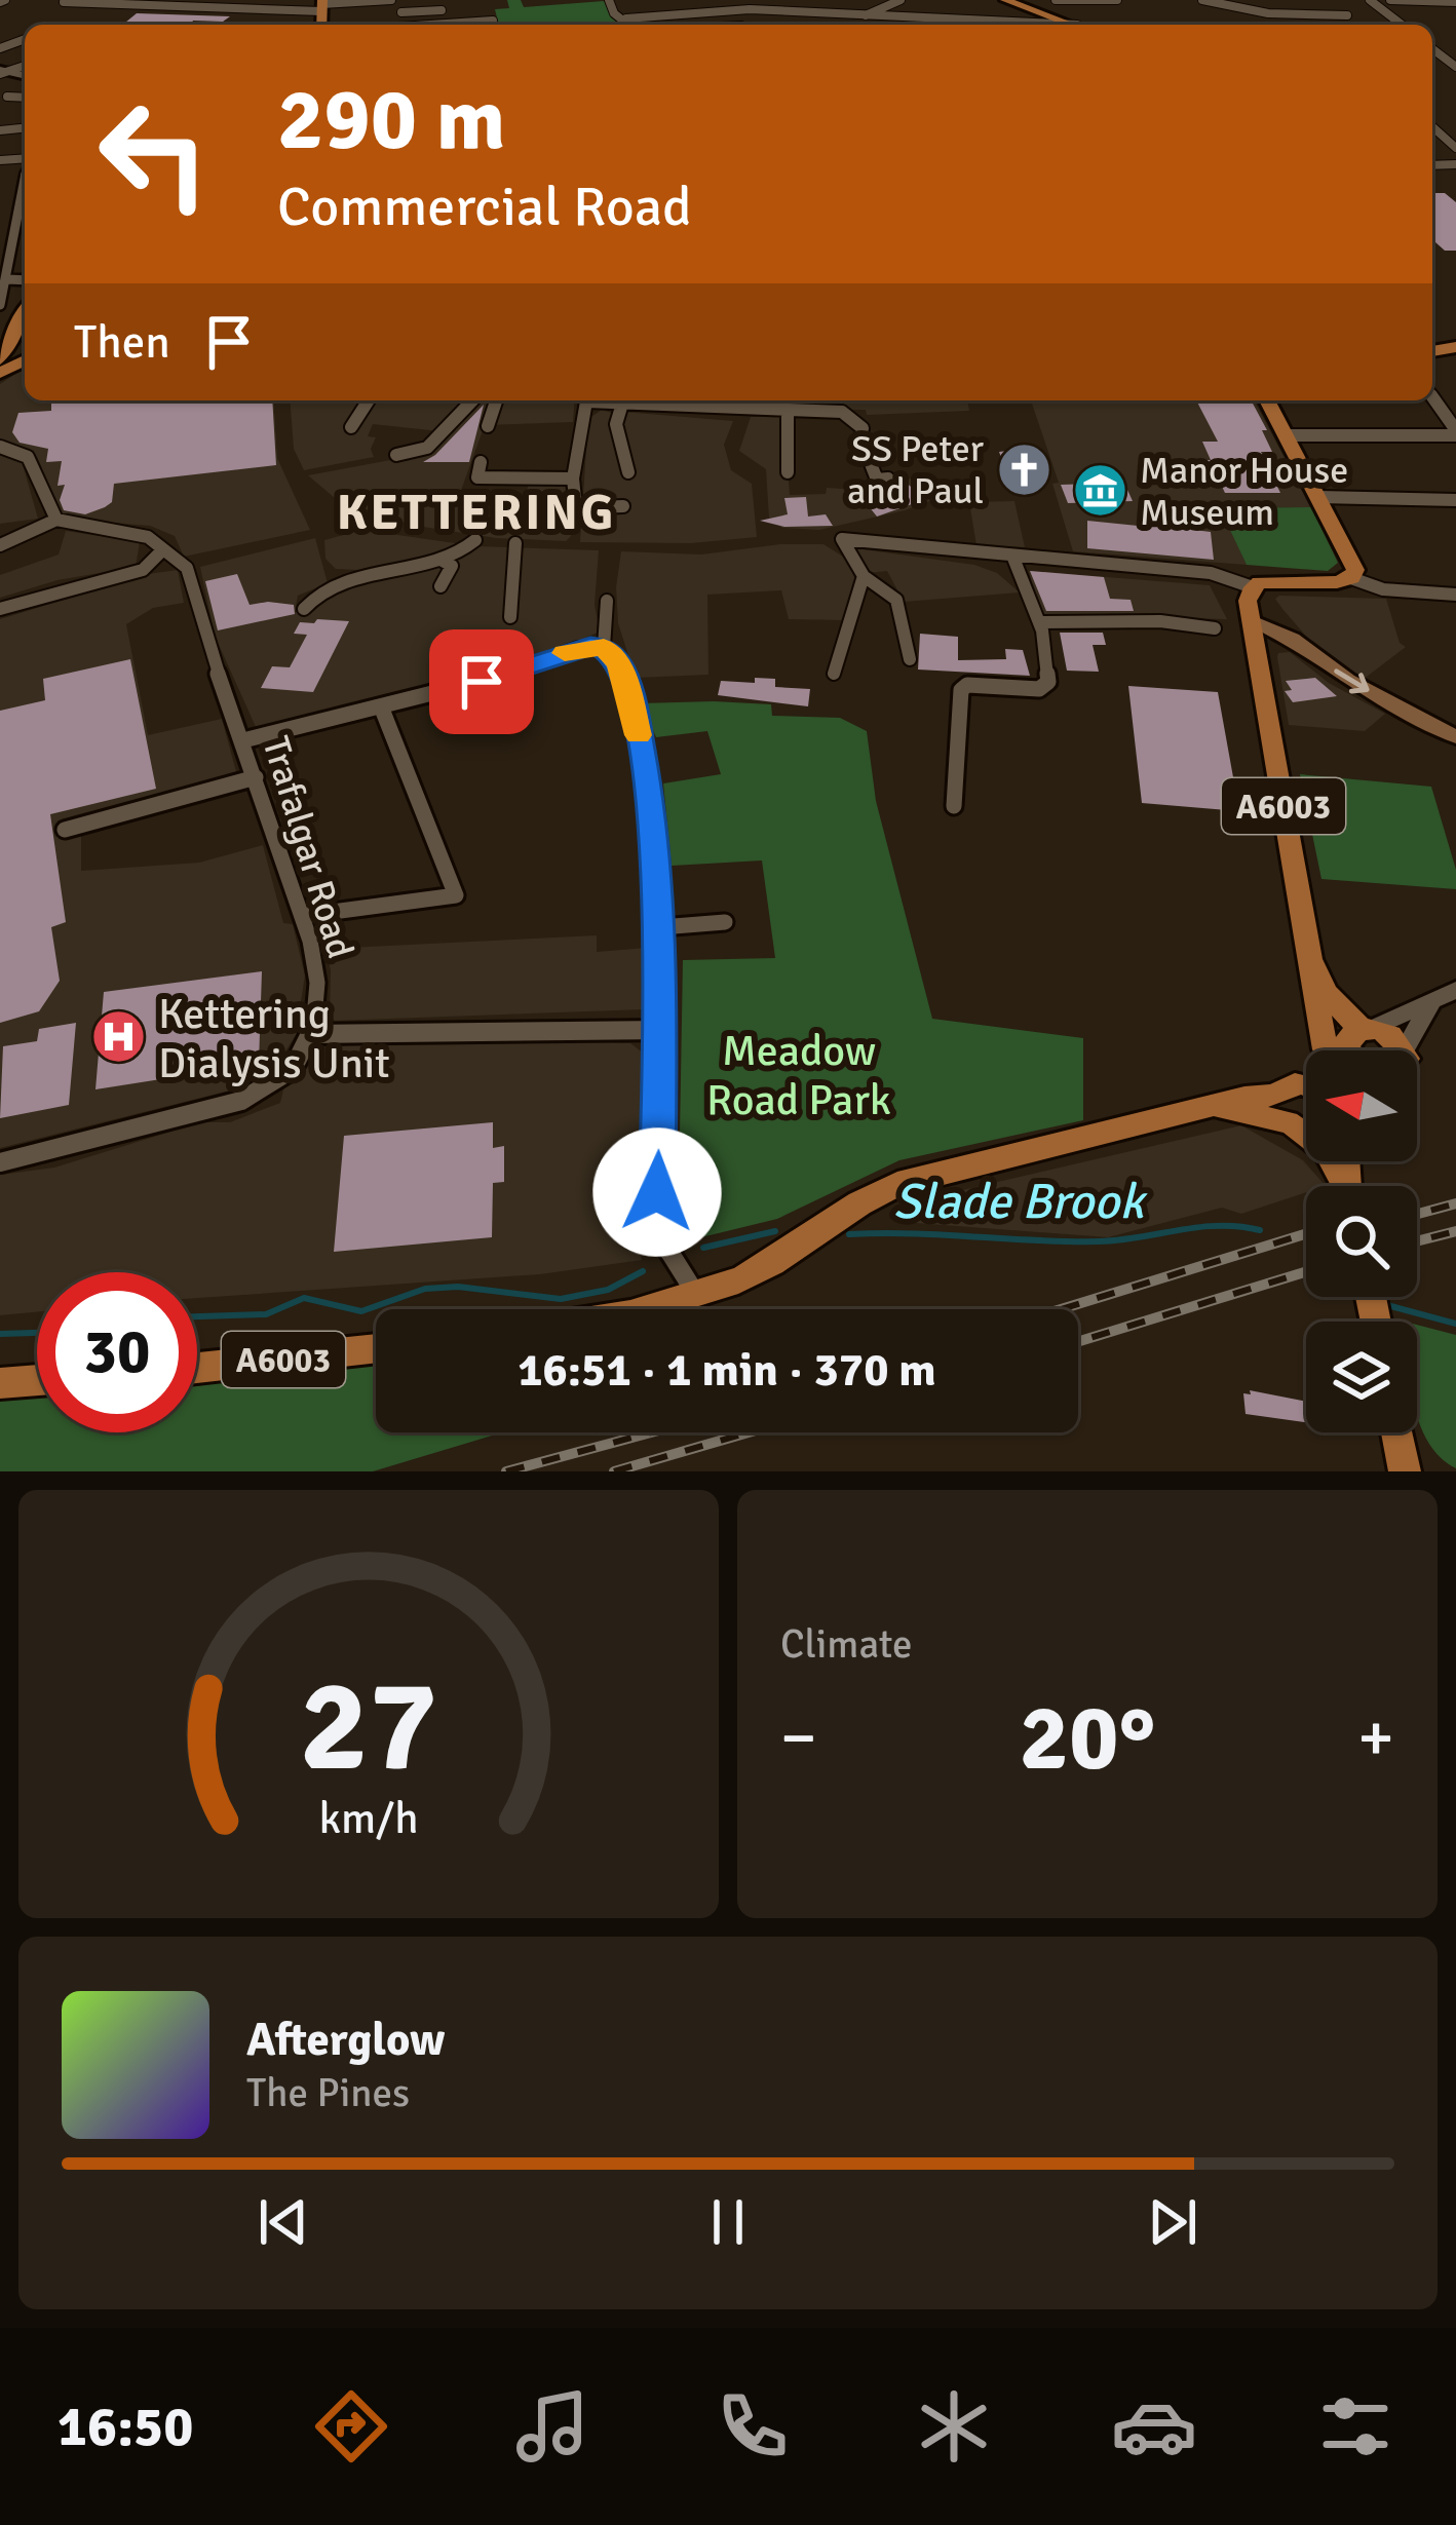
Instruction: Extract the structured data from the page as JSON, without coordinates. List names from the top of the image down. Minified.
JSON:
{"streets":{"main road":["A6003"],"street":["Trafalgar Road"]},"districts":["KETTERING"],"water":["Slade Brook"],"parks":["Meadow Road Park"],"places":{"church":["SS Peter and Paul"],"museum":["Manor House Museum"],"hospital":["Kettering Dialysis Unit"]},"north":"left","page":{"turn":["290 m","Commercial Road"],"then":"Then","limit":"30","trip":"16:51 · 1 min · 370 m","tile":"Climate","heat":["−","20°","+"],"song":["Afterglow","The Pines"],"tabs":"16:50","gauge":["27","km/h"]}}
